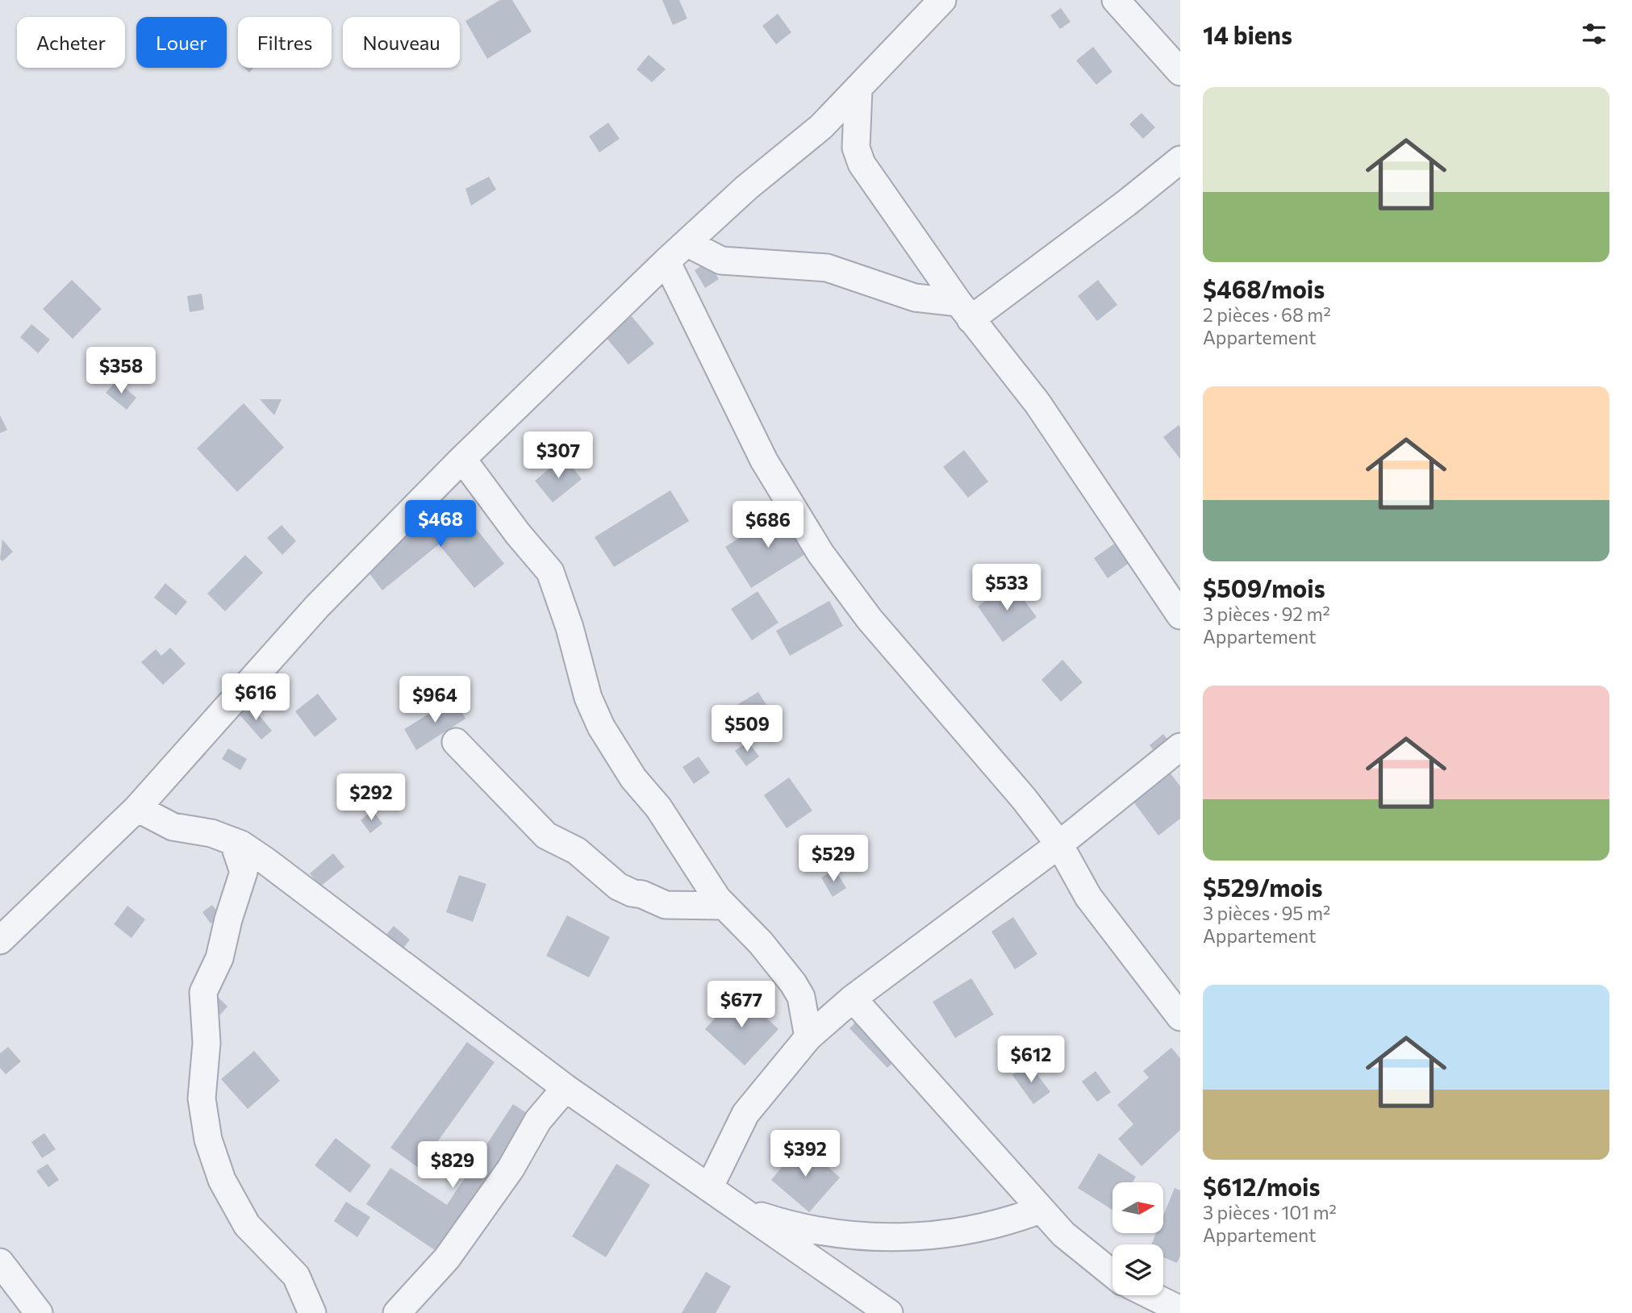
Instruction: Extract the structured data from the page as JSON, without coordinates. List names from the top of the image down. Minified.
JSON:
{"north":"right","page":{"heading":"14 biens","chip":["Acheter","Louer","Filtres","Nouveau"],"list":[{"name":"$468/mois","note":"2 pièces · 68 m² · Appartement"},{"name":"$509/mois","note":"3 pièces · 92 m² · Appartement"},{"name":"$529/mois","note":"3 pièces · 95 m² · Appartement"},{"name":"$612/mois","note":"3 pièces · 101 m² · Appartement"}],"price":["$358","$307","$468","$686","$533","$616","$964","$509","$292","$529","$677","$612","$392","$829"]}}
